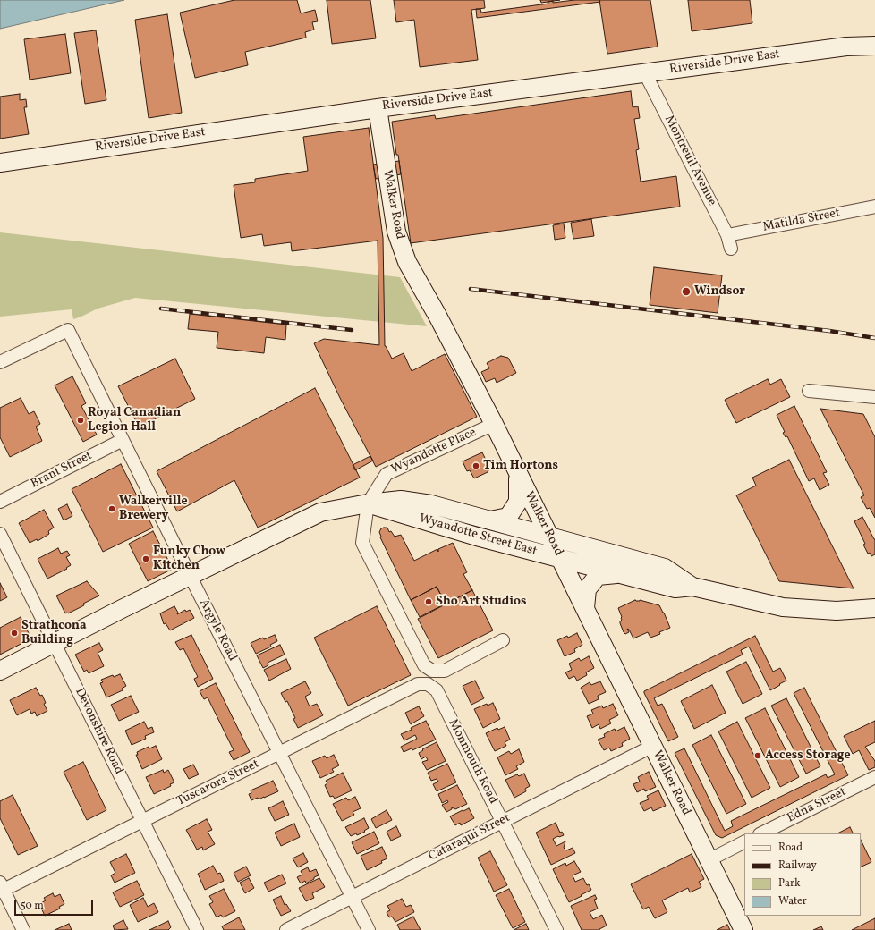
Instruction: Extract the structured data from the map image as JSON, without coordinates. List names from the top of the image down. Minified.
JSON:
{"streets":{"main road":["Riverside Drive East","Walker Road","Wyandotte Street East"],"street":["Montreuil Avenue","Matilda Street","Wyandotte Place","Brant Street","Argyle Road","Devonshire Road","Monmouth Road","Tuscarora Street","Edna Street","Cataraqui Street"]},"crossings":[["Riverside Drive East","Montreuil Avenue"],["Riverside Drive East","Walker Road"],["Montreuil Avenue","Matilda Street"],["Walker Road","Wyandotte Place"],["Walker Road","Wyandotte Street East"],["Walker Road","Cataraqui Street"],["Wyandotte Place","Wyandotte Street East"],["Brant Street","Argyle Road"],["Wyandotte Street East","Argyle Road"],["Wyandotte Street East","Devonshire Road"],["Argyle Road","Tuscarora Street"],["Argyle Road","Cataraqui Street"],["Devonshire Road","Tuscarora Street"],["Monmouth Road","Tuscarora Street"],["Monmouth Road","Cataraqui Street"]],"places":["Windsor","Royal Canadian Legion Hall","Tim Hortons","Walkerville Brewery","Funky Chow Kitchen","Sho Art Studios","Strathcona Building","Access Storage"],"legend":["Road","Railway","Park","Water"],"scale_bar":"50 m"}
